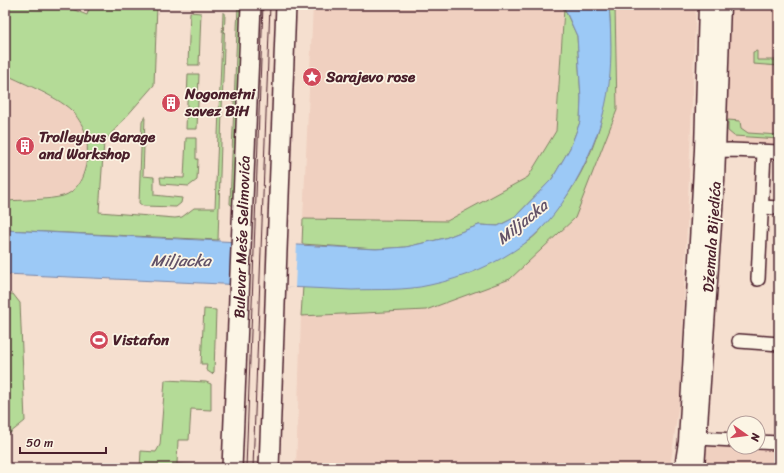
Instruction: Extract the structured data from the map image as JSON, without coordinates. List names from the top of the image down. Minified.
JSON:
{"streets":{"main road":["Bulevar Meše Selimovića"],"street":["Džemala Bijedića"]},"water":["Miljacka"],"places":{"place":["Sarajevo rose"],"building":["Nogometni savez BiH","Trolleybus Garage and Workshop"],"sports":["Vistafon"]},"scale_bar":"50 m","north":"right"}
